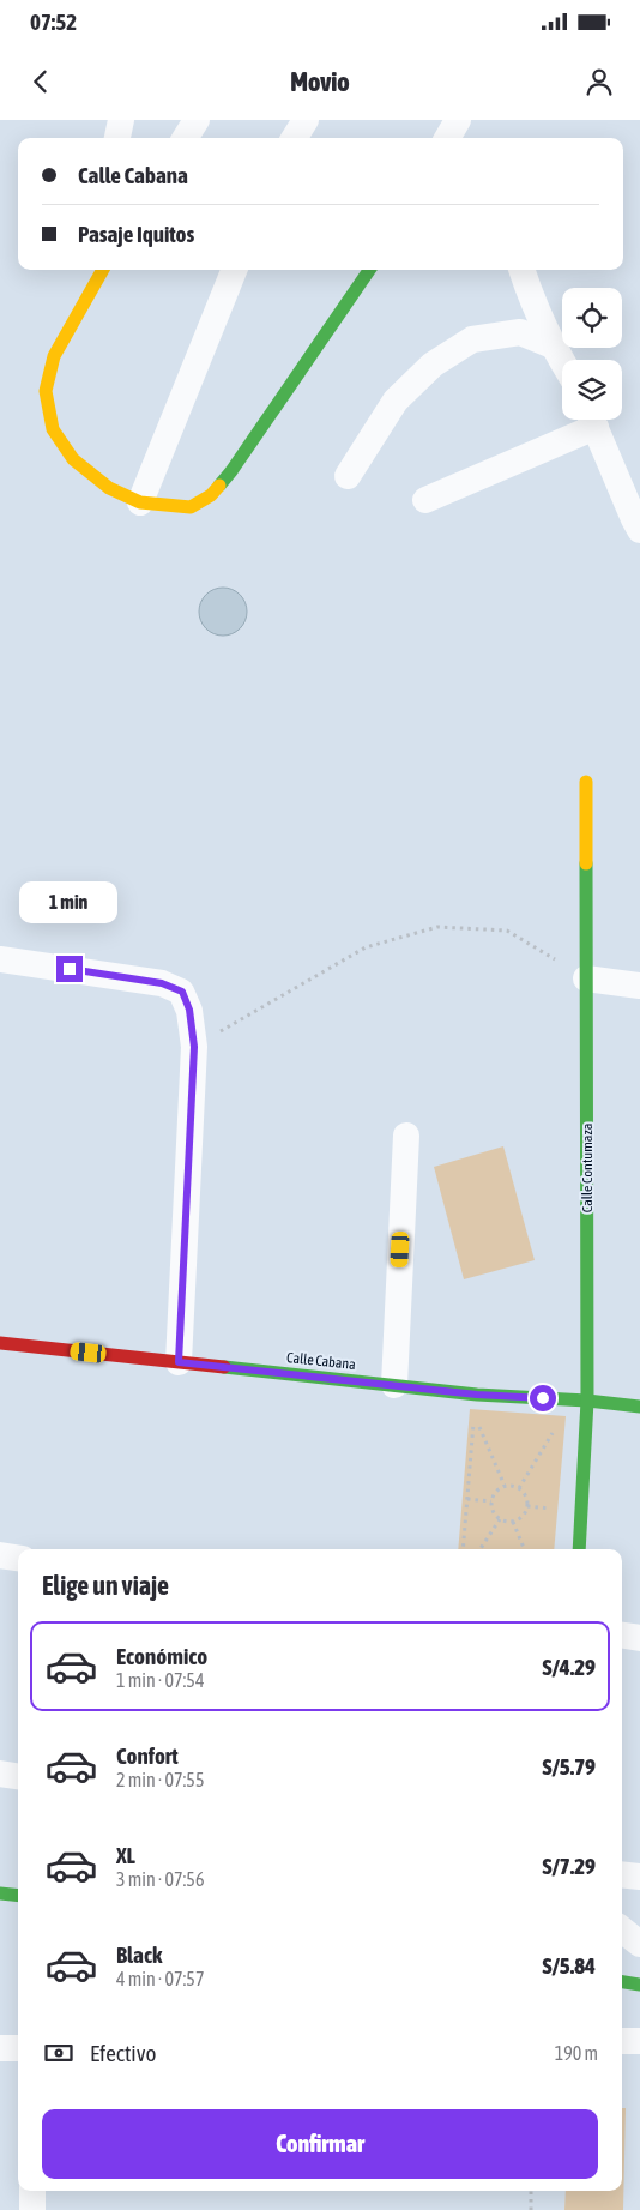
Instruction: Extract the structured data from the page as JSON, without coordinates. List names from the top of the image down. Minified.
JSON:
{"streets":{"street":["Calle Contumaza","Calle Cabana"]},"crossings":[["Calle Contumaza","Calle Cabana"]],"page":{"status":"07:52","header":"Movio","banner":["Calle Cabana","Pasaje Iquitos"],"bubble":"1 min","heading":"Elige un viaje","list":[{"name":"Económico","note":"1 min · 07:54","value":"S/4.29"},{"name":"Confort","note":"2 min · 07:55","value":"S/5.79"},{"name":"XL","note":"3 min · 07:56","value":"S/7.29"},{"name":"Black","note":"4 min · 07:57","value":"S/5.84"}],"pay":["Efectivo","190 m"],"buttons":"Confirmar"}}
